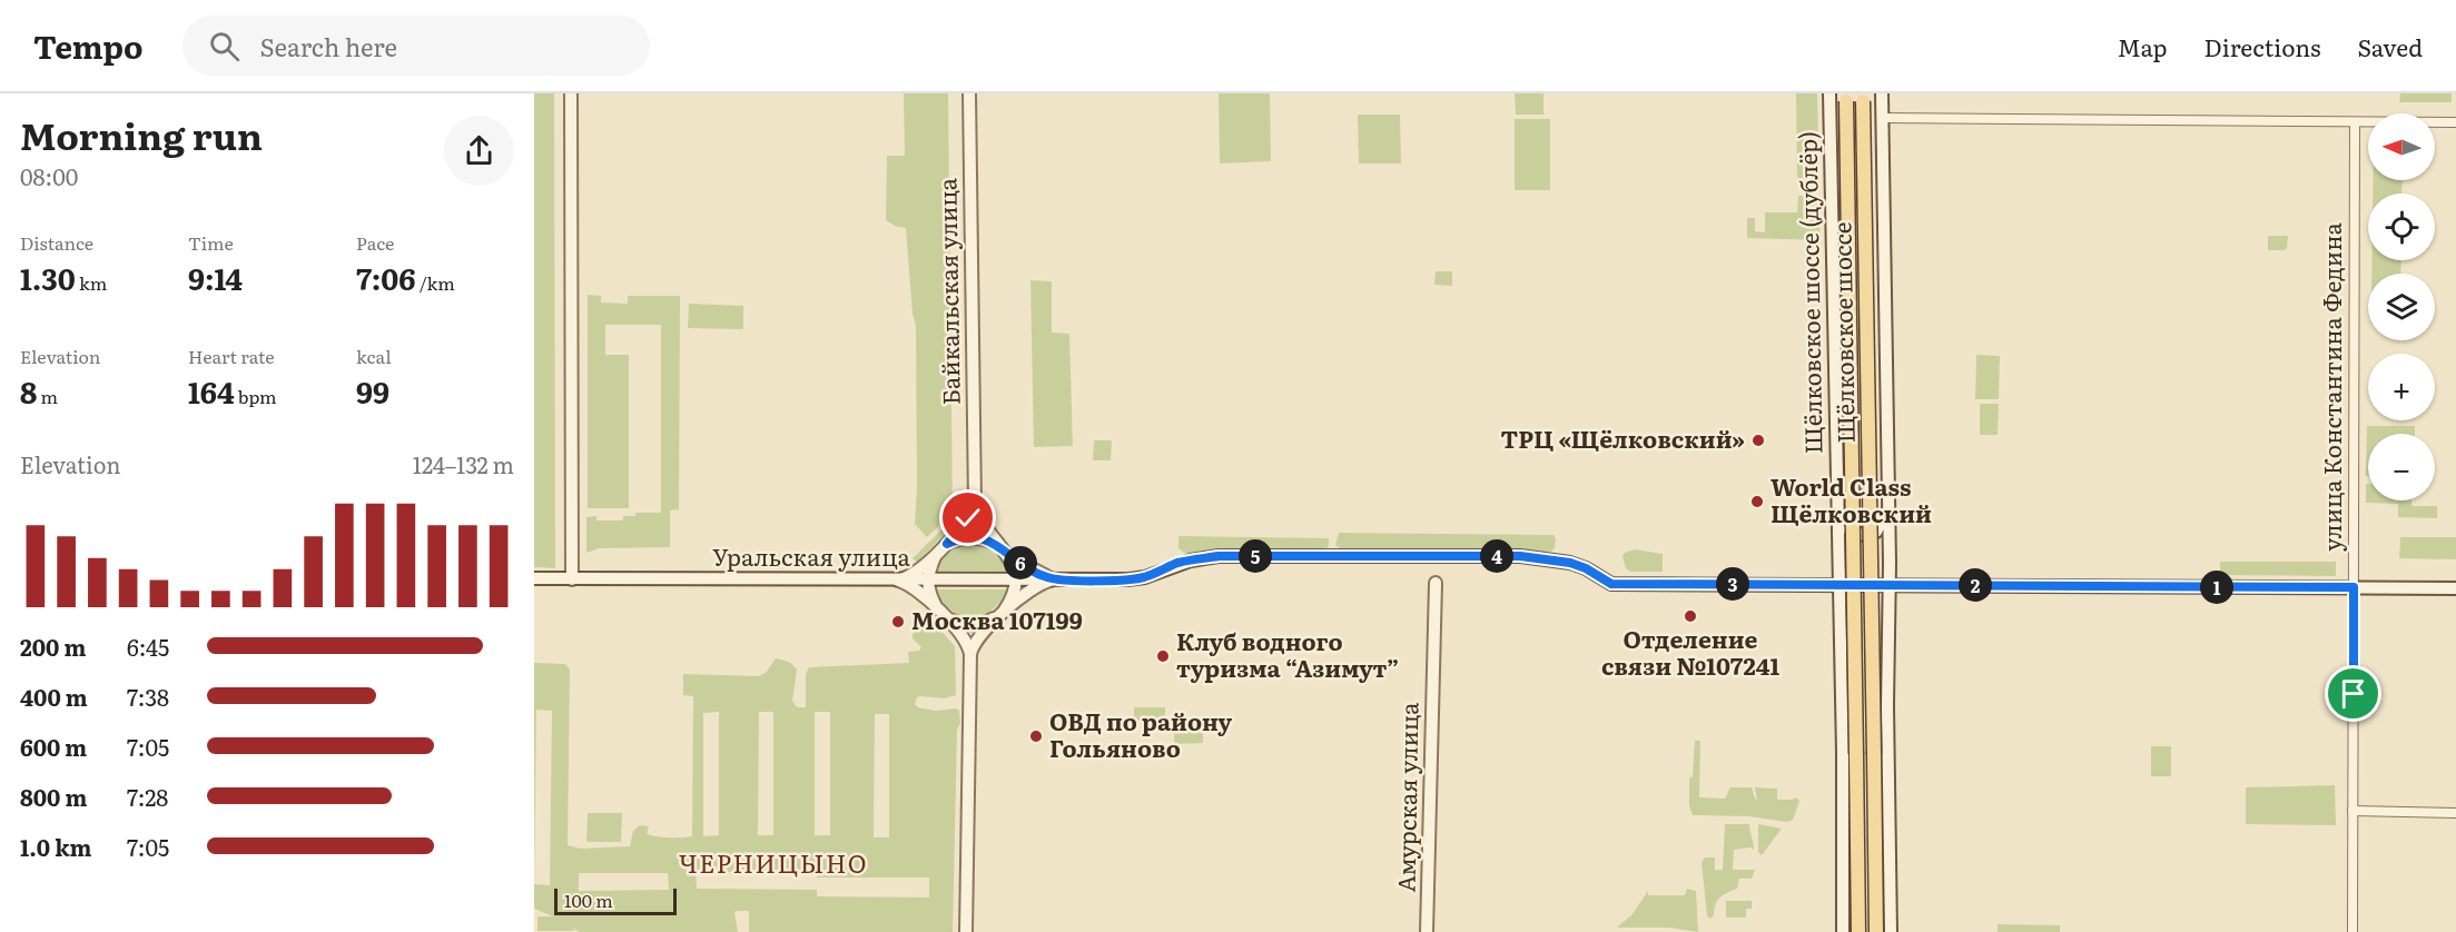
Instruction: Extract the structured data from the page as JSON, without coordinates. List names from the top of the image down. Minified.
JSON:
{"streets":{"main road":["Байкальская улица","Щёлковское шоссе (дублёр)","Щёлковское шоссе","Уральская улица","Амурская улица"],"street":["улица Константина Федина"]},"crossings":[["Щёлковское шоссе (дублёр)","Уральская улица"]],"districts":["ЧЕРНИЦЫНО"],"places":["ТРЦ «Щёлковский»","World Class Щёлковский","Отделение связи №107241","Москва 107199","Клуб водного туризма “Азимут”","ОВД по району Гольяново"],"scale_bar":"100 m","north":"left","page":{"header":"Tempo","search":"Search here","nav":["Map","Directions","Saved"],"heading":["Morning run","08:00"],"map_buttons":["+","−"],"stats":[["Distance","1.30 km"],["Time","9:14"],["Pace","7:06 /km"],["Elevation","8 m"],["Heart rate","164 bpm"],["kcal","99"]],"chart":["Elevation","124–132 m"],"pins":["4","5","6","3","2","1"],"list":[{"name":"200 m","note":"6:45"},{"name":"400 m","note":"7:38"},{"name":"600 m","note":"7:05"},{"name":"800 m","note":"7:28"},{"name":"1.0 km","note":"7:05"}],"scale":"100 m"}}
